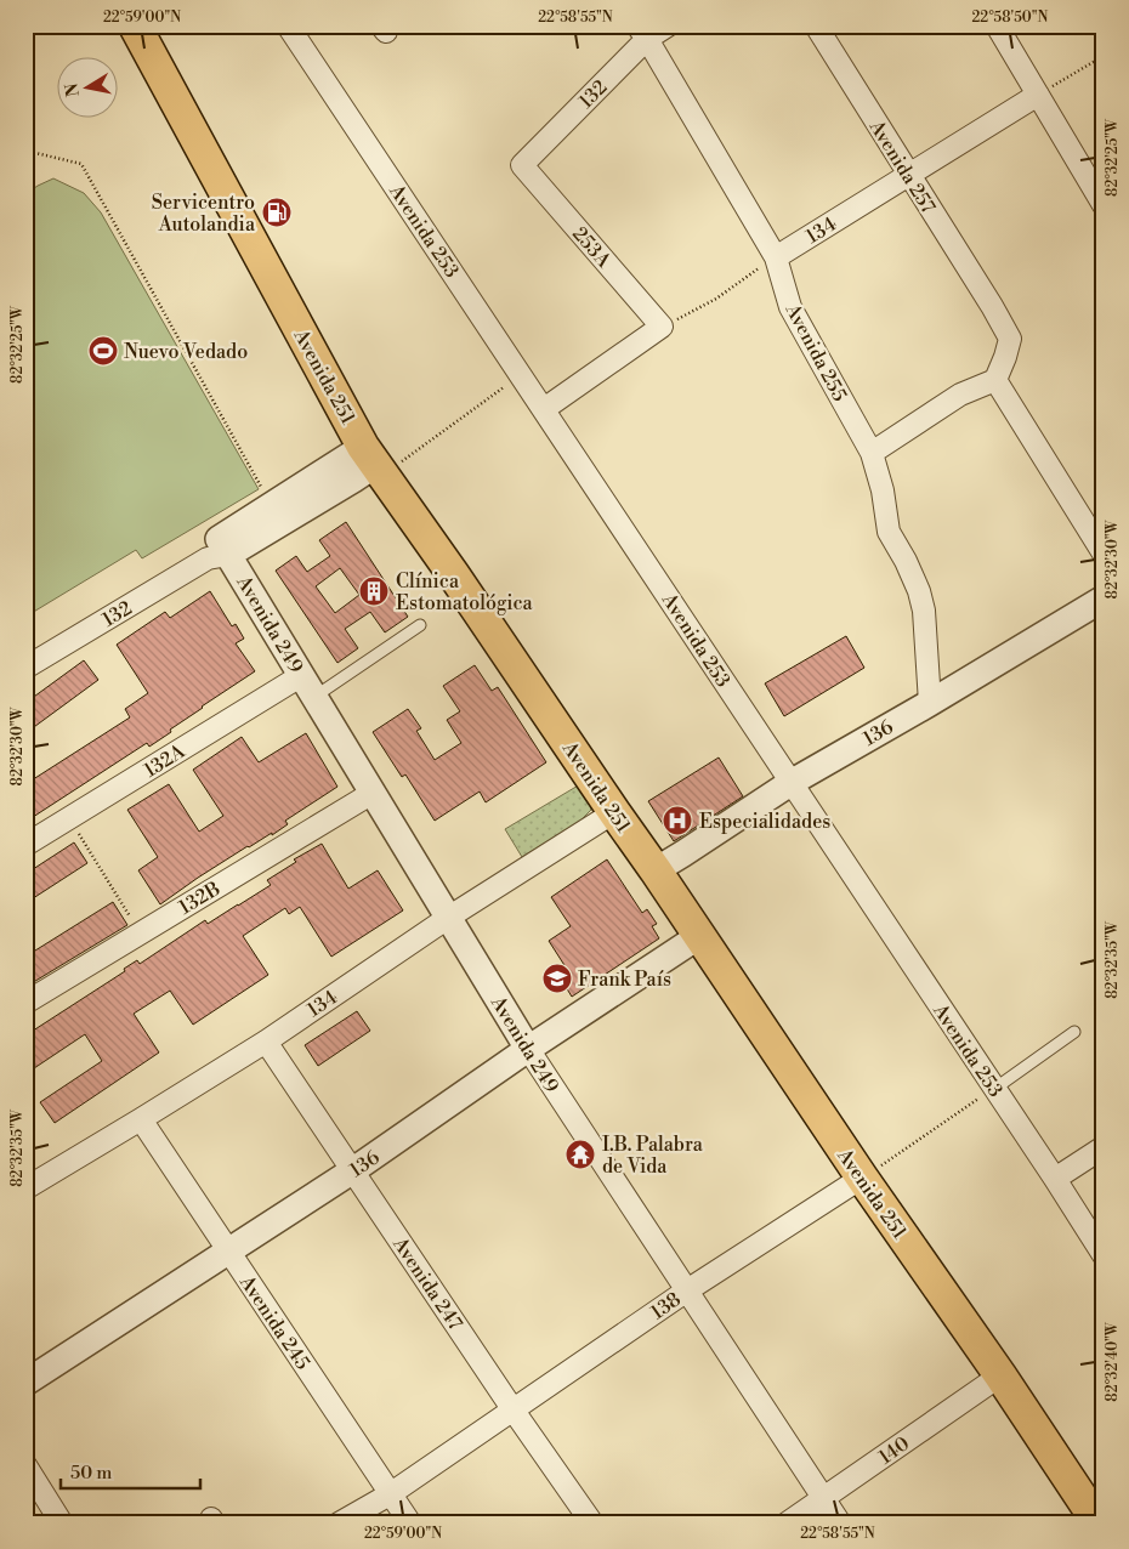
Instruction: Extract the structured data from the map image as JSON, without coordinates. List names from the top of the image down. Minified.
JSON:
{"streets":{"main road":["Avenida 251"],"street":["132","Avenida 257","134","Avenida 253","253A","Avenida 255","Avenida 249","136","132A","132B","Avenida 247","138","Avenida 245","140"]},"crossings":[["132","253A"],["132","Avenida 255"],["132","Avenida 251"],["132","Avenida 249"],["Avenida 257","134"],["134","Avenida 255"],["134","Avenida 251"],["134","Avenida 249"],["134","Avenida 247"],["134","Avenida 245"],["Avenida 253","136"],["Avenida 255","136"],["Avenida 251","136"],["Avenida 251","138"],["Avenida 251","140"],["Avenida 249","136"],["Avenida 249","132A"],["Avenida 249","132B"],["Avenida 249","138"],["Avenida 249","140"],["136","Avenida 247"],["136","Avenida 245"],["Avenida 247","138"],["138","Avenida 245"]],"places":{"fuel station":["Servicentro Autolandia"],"sports":["Nuevo Vedado"],"building":["Clínica Estomatológica"],"hospital":["Especialidades"],"school or university":["Frank País"],"temple":["I.B. Palabra de Vida"]},"scale_bar":"50 m","north":"left","coordinates":["22°59'00\"N","22°58'55\"N","22°58'50\"N","82°32'25\"W","82°32'30\"W","82°32'35\"W","82°32'40\"W"]}
